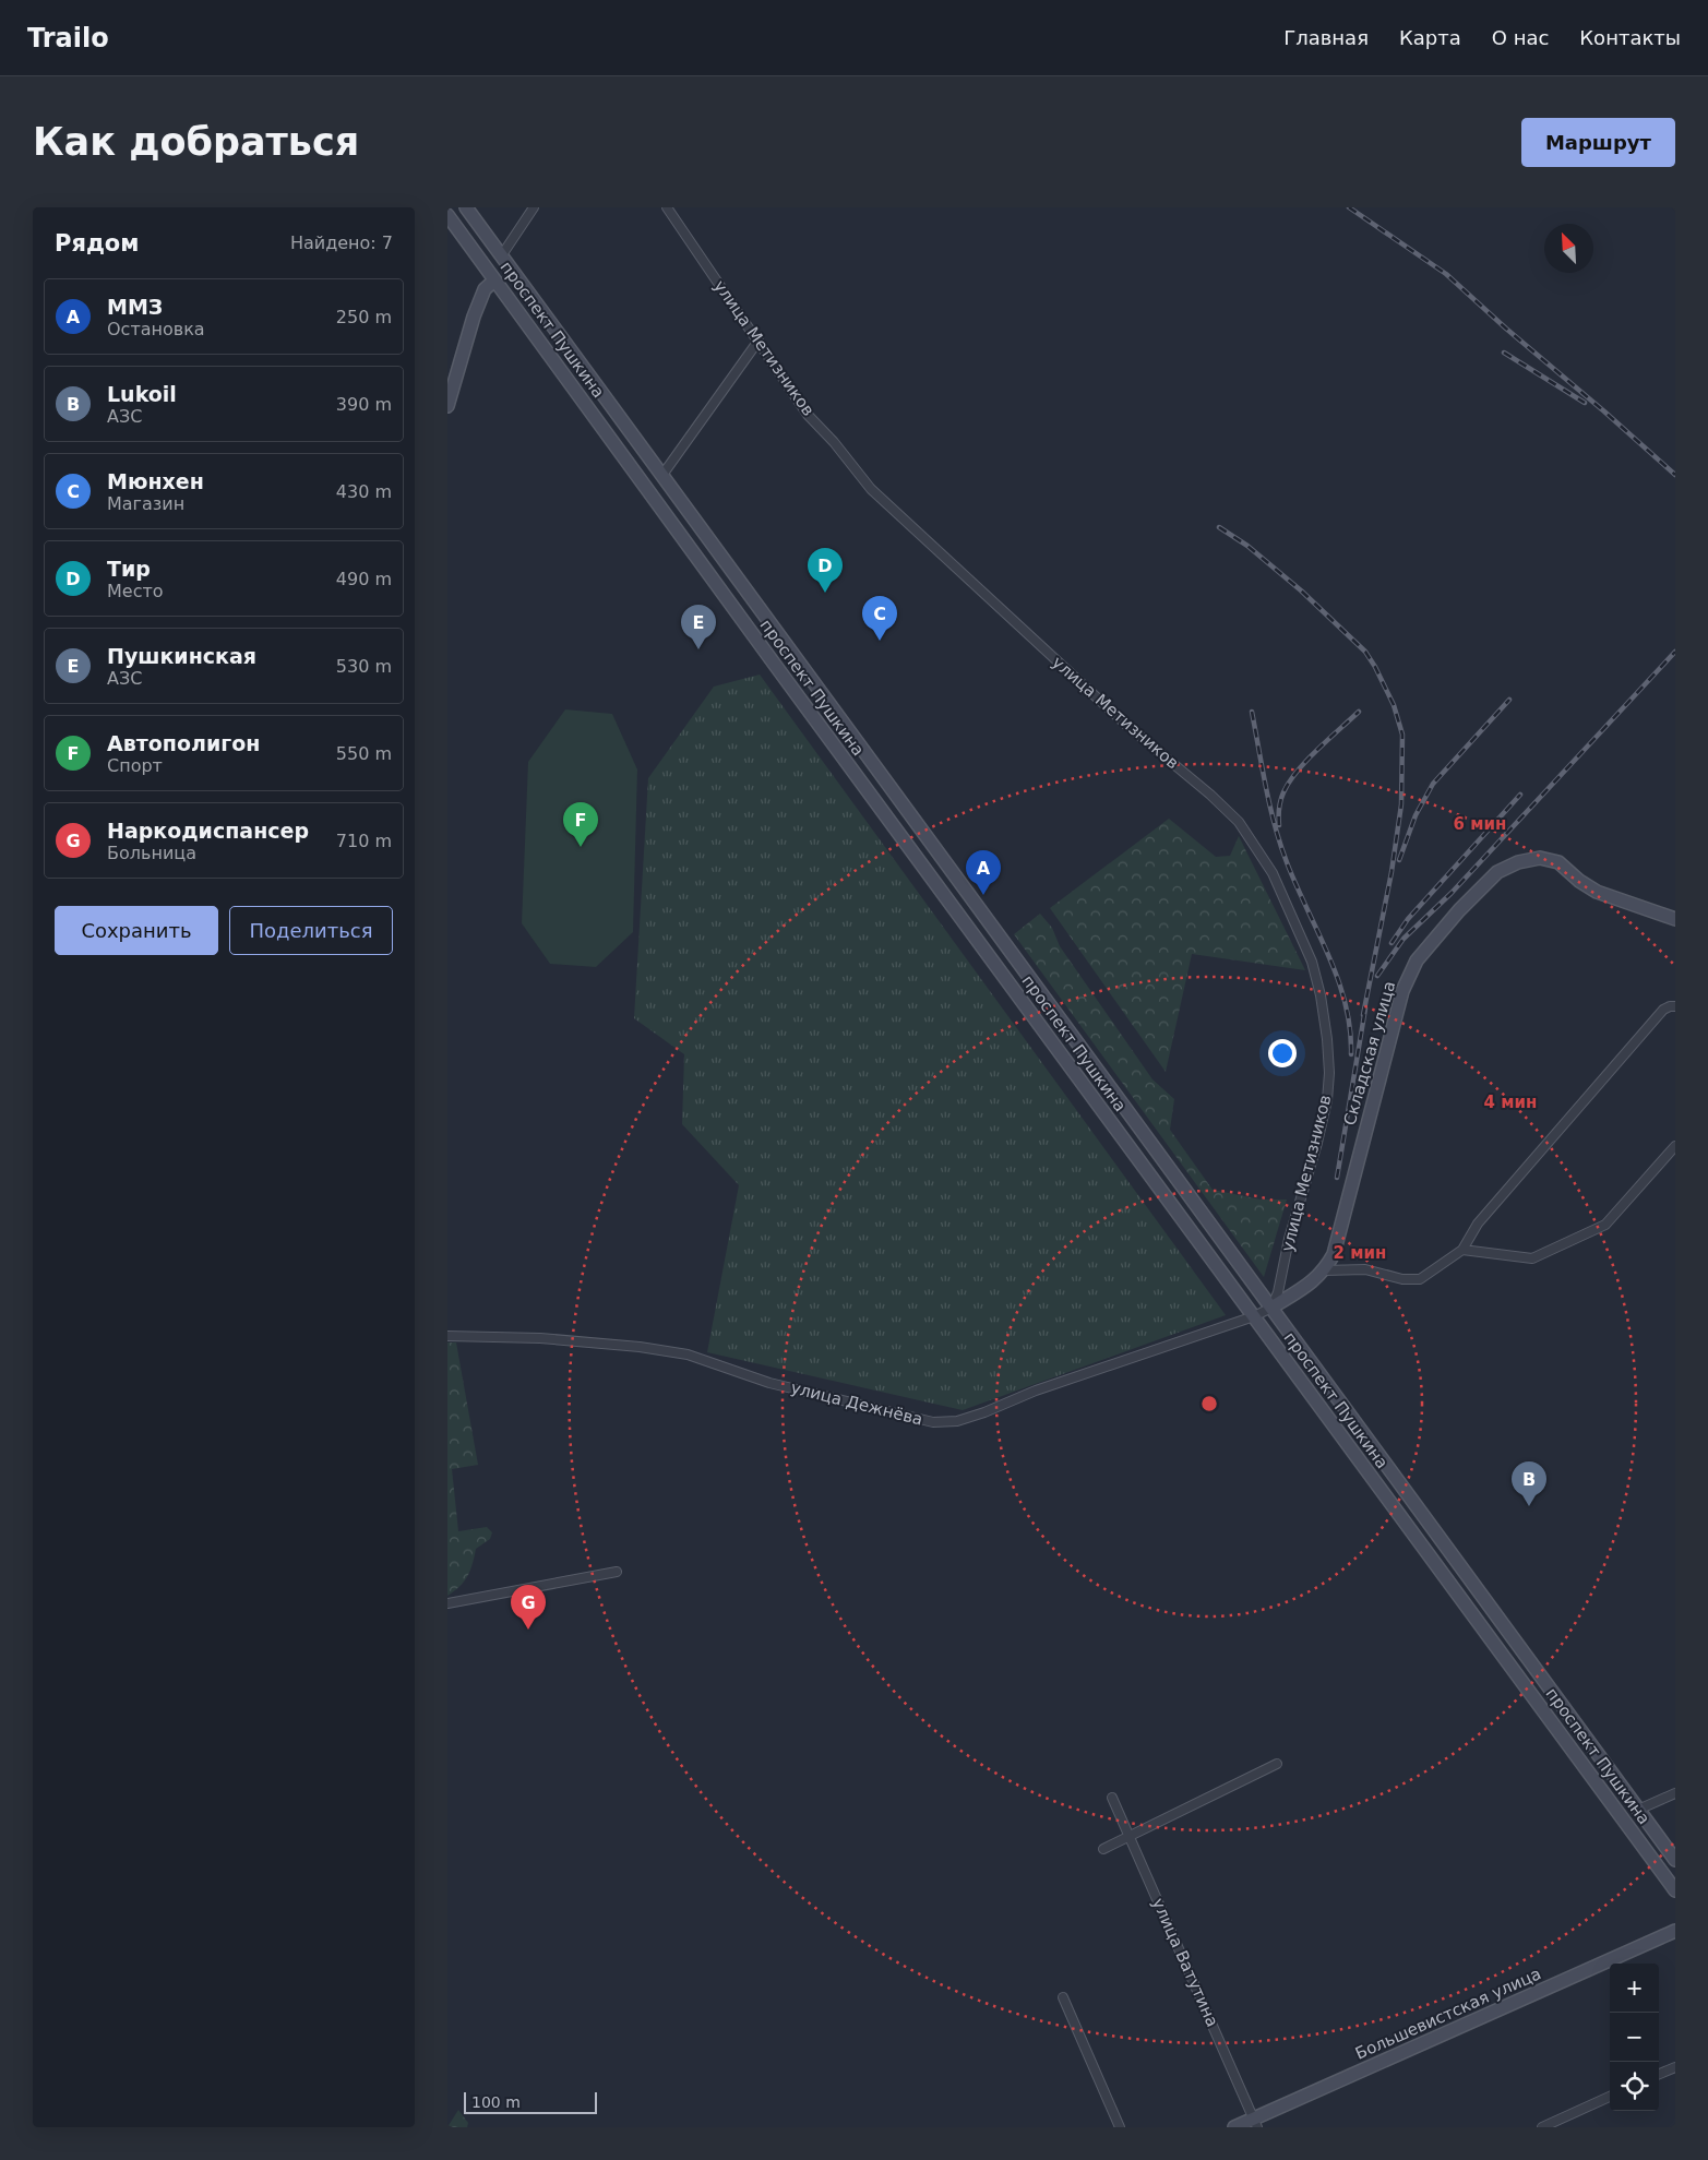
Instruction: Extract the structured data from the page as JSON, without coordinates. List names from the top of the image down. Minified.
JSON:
{"streets":{"main road":["проспект Пушкина","Складская улица","Большевистская улица"],"street":["улица Метизников","улица Дежнёва","улица Ватутина"]},"crossings":[["проспект Пушкина","улица Метизников"],["проспект Пушкина","Складская улица"],["проспект Пушкина","улица Дежнёва"],["улица Метизников","Складская улица"],["улица Метизников","улица Дежнёва"],["Складская улица","улица Дежнёва"],["улица Ватутина","Большевистская улица"]],"scale_bar":"100 m","north":"top left","page":{"header":"Trailo","nav":["Главная","Карта","О нас","Контакты"],"buttons":["Маршрут",["Сохранить","Поделиться"]],"title":"Как добраться","heading":["Рядом","Найдено: 7"],"list":[{"mark":"A","name":"ММЗ","note":"Остановка","value":"250 m"},{"mark":"B","name":"Lukoil","note":"АЗС","value":"390 m"},{"mark":"C","name":"Мюнхен","note":"Магазин","value":"430 m"},{"mark":"D","name":"Тир","note":"Место","value":"490 m"},{"mark":"E","name":"Пушкинская","note":"АЗС","value":"530 m"},{"mark":"F","name":"Автополигон","note":"Спорт","value":"550 m"},{"mark":"G","name":"Наркодиспансер","note":"Больница","value":"710 m"}],"pins":["D","C","E","F","A","B","G"],"map_buttons":["+","−"],"scale":"100 m"},"rings":["6 мин","4 мин","2 мин"]}
